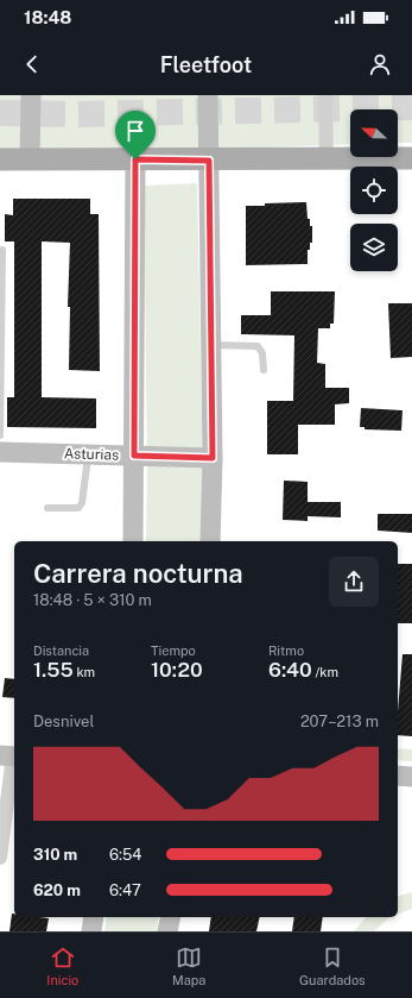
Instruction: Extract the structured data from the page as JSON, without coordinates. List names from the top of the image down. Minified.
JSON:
{"streets":{"main road":["Asturias"]},"north":"left","page":{"status":"18:48","header":"Fleetfoot","heading":["Carrera nocturna","18:48 · 5 × 310 m"],"stats":[["Distancia","1.55 km"],["Tiempo","10:20"],["Ritmo","6:40 /km"]],"chart":["Desnivel","207–213 m"],"list":[{"name":"310 m","note":"6:54"},{"name":"620 m","note":"6:47"}],"tabs":["Inicio","Mapa","Guardados"]}}
